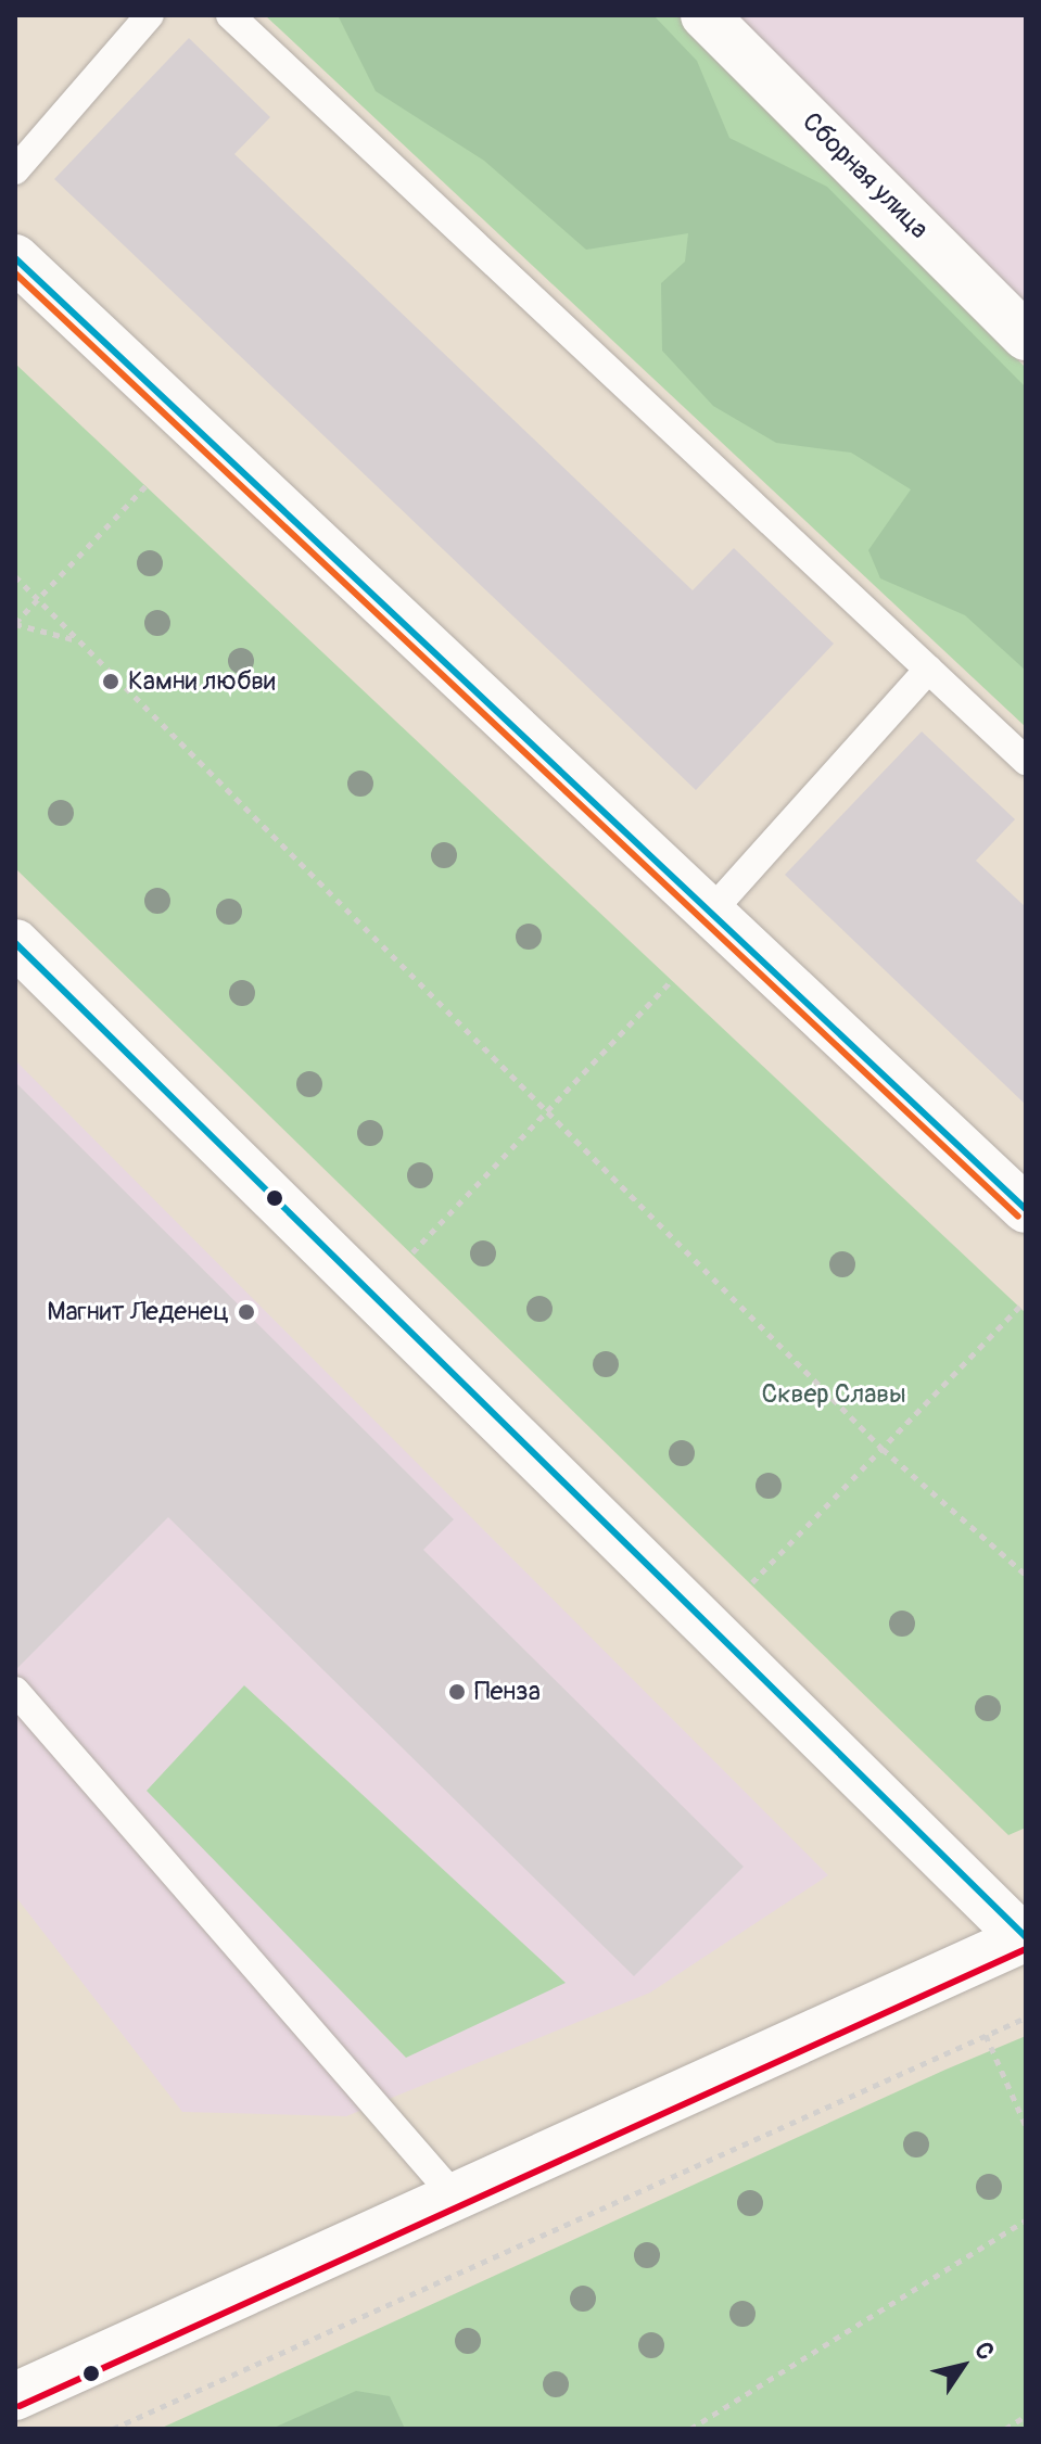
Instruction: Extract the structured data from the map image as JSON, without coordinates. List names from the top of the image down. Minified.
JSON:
{"streets":{"street":["Сборная улица"]},"parks":["Сквер Славы"],"places":["Камни любви","Магнит Леденец","Пенза"],"north":"top right"}
